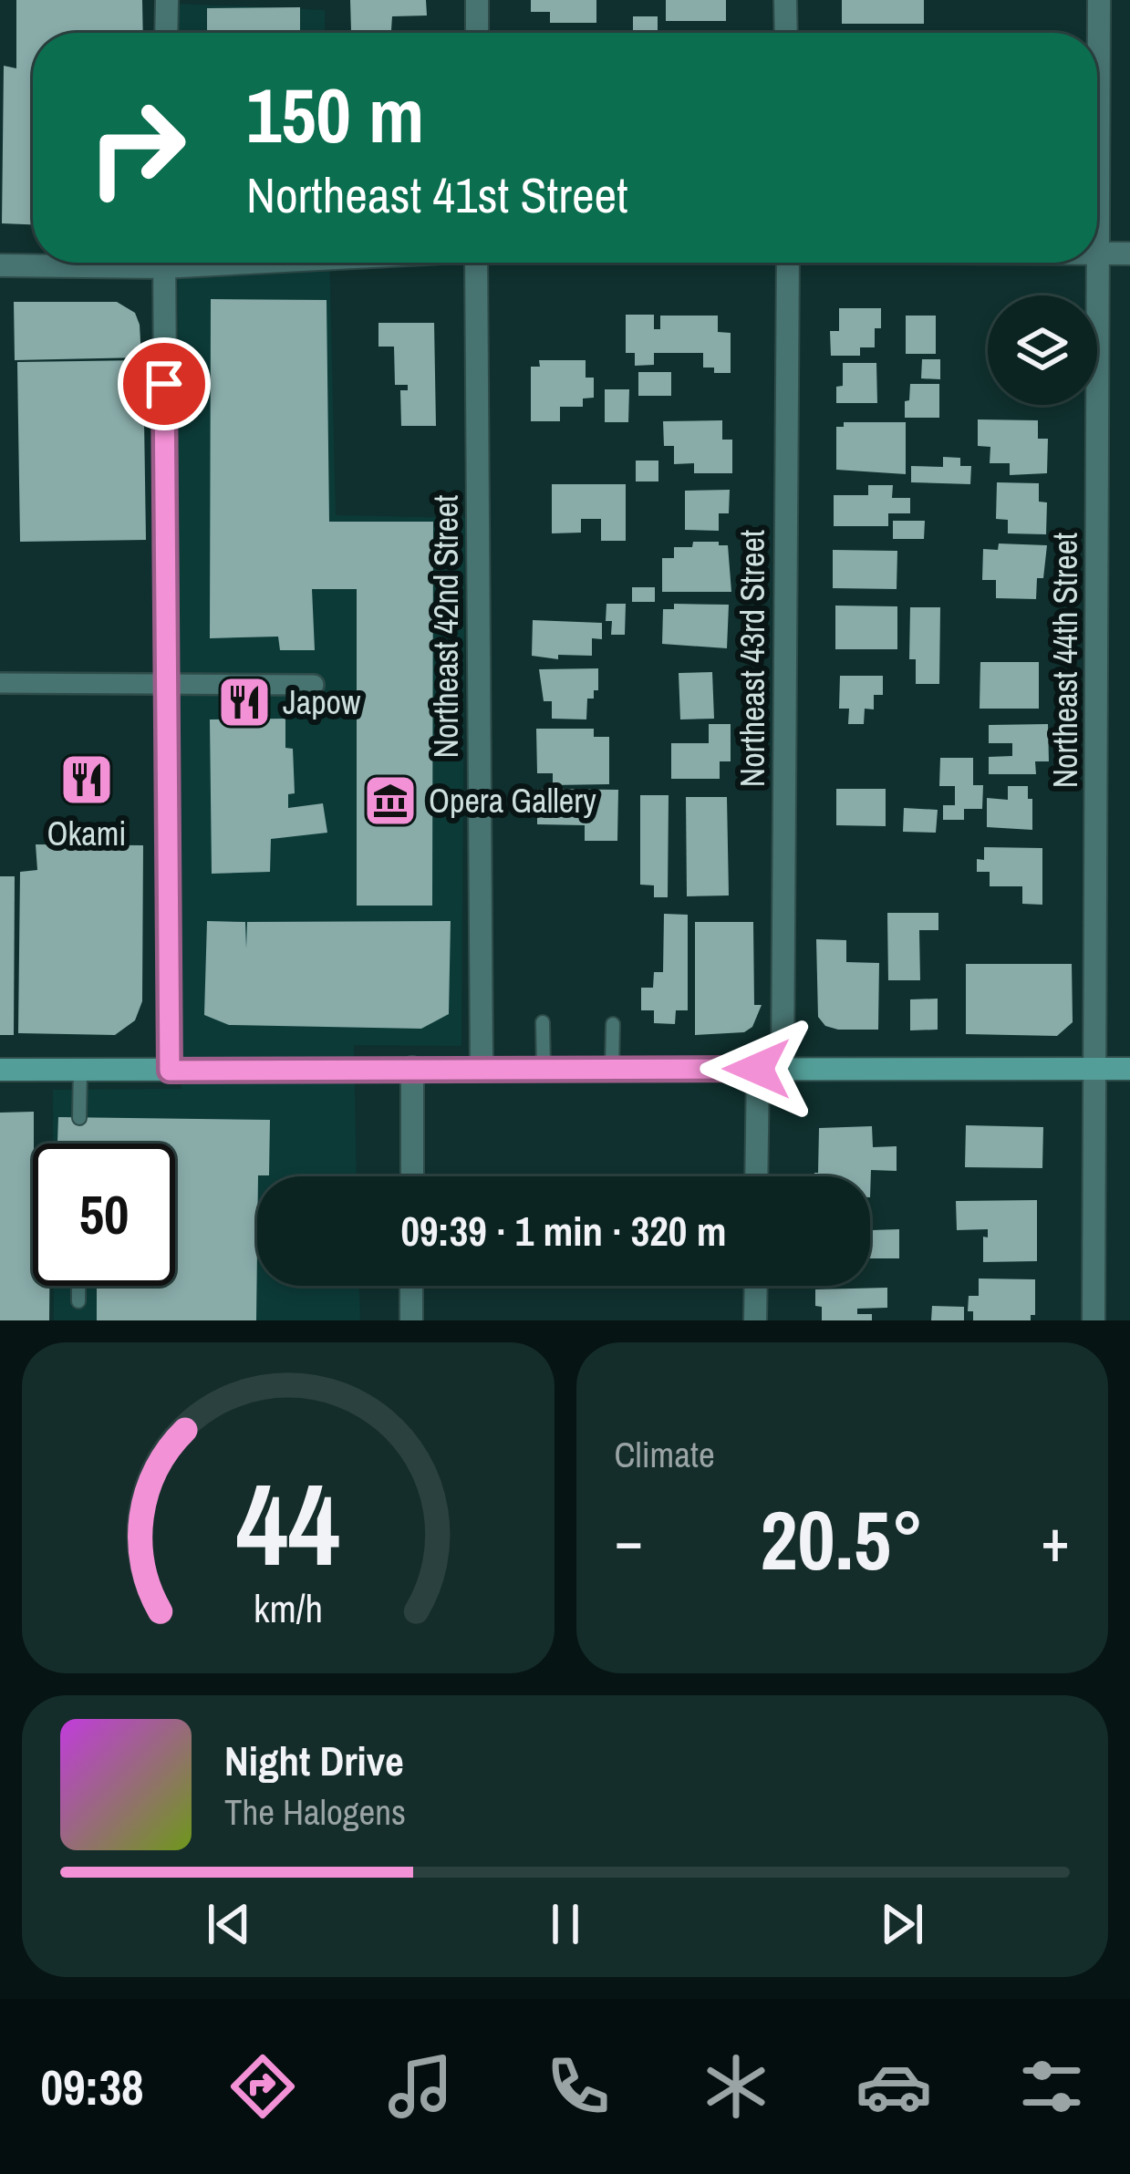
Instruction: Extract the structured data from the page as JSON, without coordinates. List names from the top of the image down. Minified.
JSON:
{"streets":{"street":["Northeast 42nd Street","Northeast 43rd Street","Northeast 44th Street"]},"places":{"restaurant":["Japow","Okami"],"museum":["Opera Gallery"]},"page":{"turn":["150 m","Northeast 41st Street"],"limit":"50","trip":"09:39 · 1 min · 320 m","tile":"Climate","heat":["−","20.5°","+"],"song":["Night Drive","The Halogens"],"tabs":"09:38","gauge":["44","km/h"]}}
